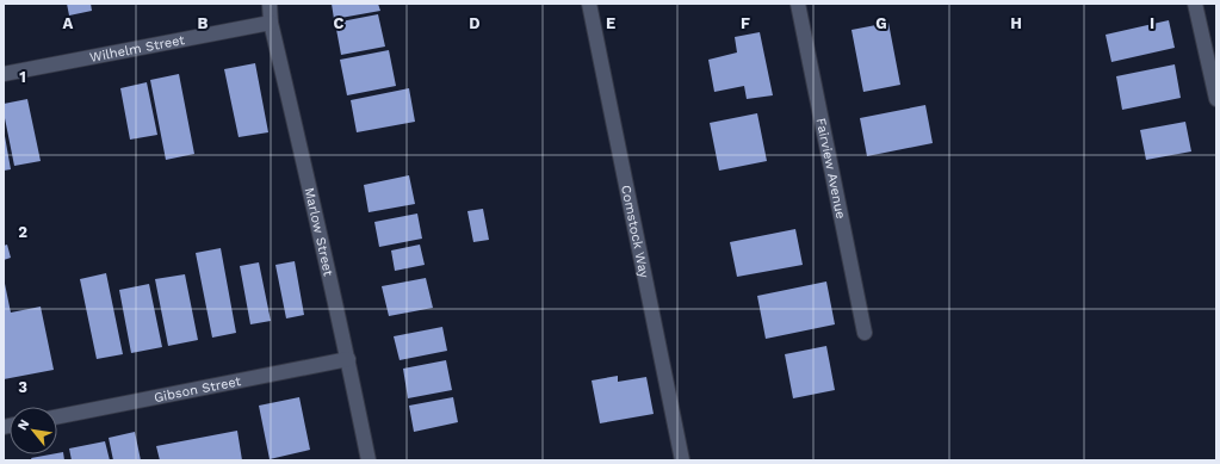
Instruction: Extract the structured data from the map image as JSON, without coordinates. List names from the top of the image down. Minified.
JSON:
{"streets":{"street":["Wilhelm Street","Fairview Avenue","Marlow Street","Comstock Way","Gibson Street"]},"crossings":[["Wilhelm Street","Marlow Street"],["Marlow Street","Gibson Street"]],"north":"top left","grid":{"columns":["A","B","C","D","E","F","G","H","I"],"rows":["1","2","3"]}}
